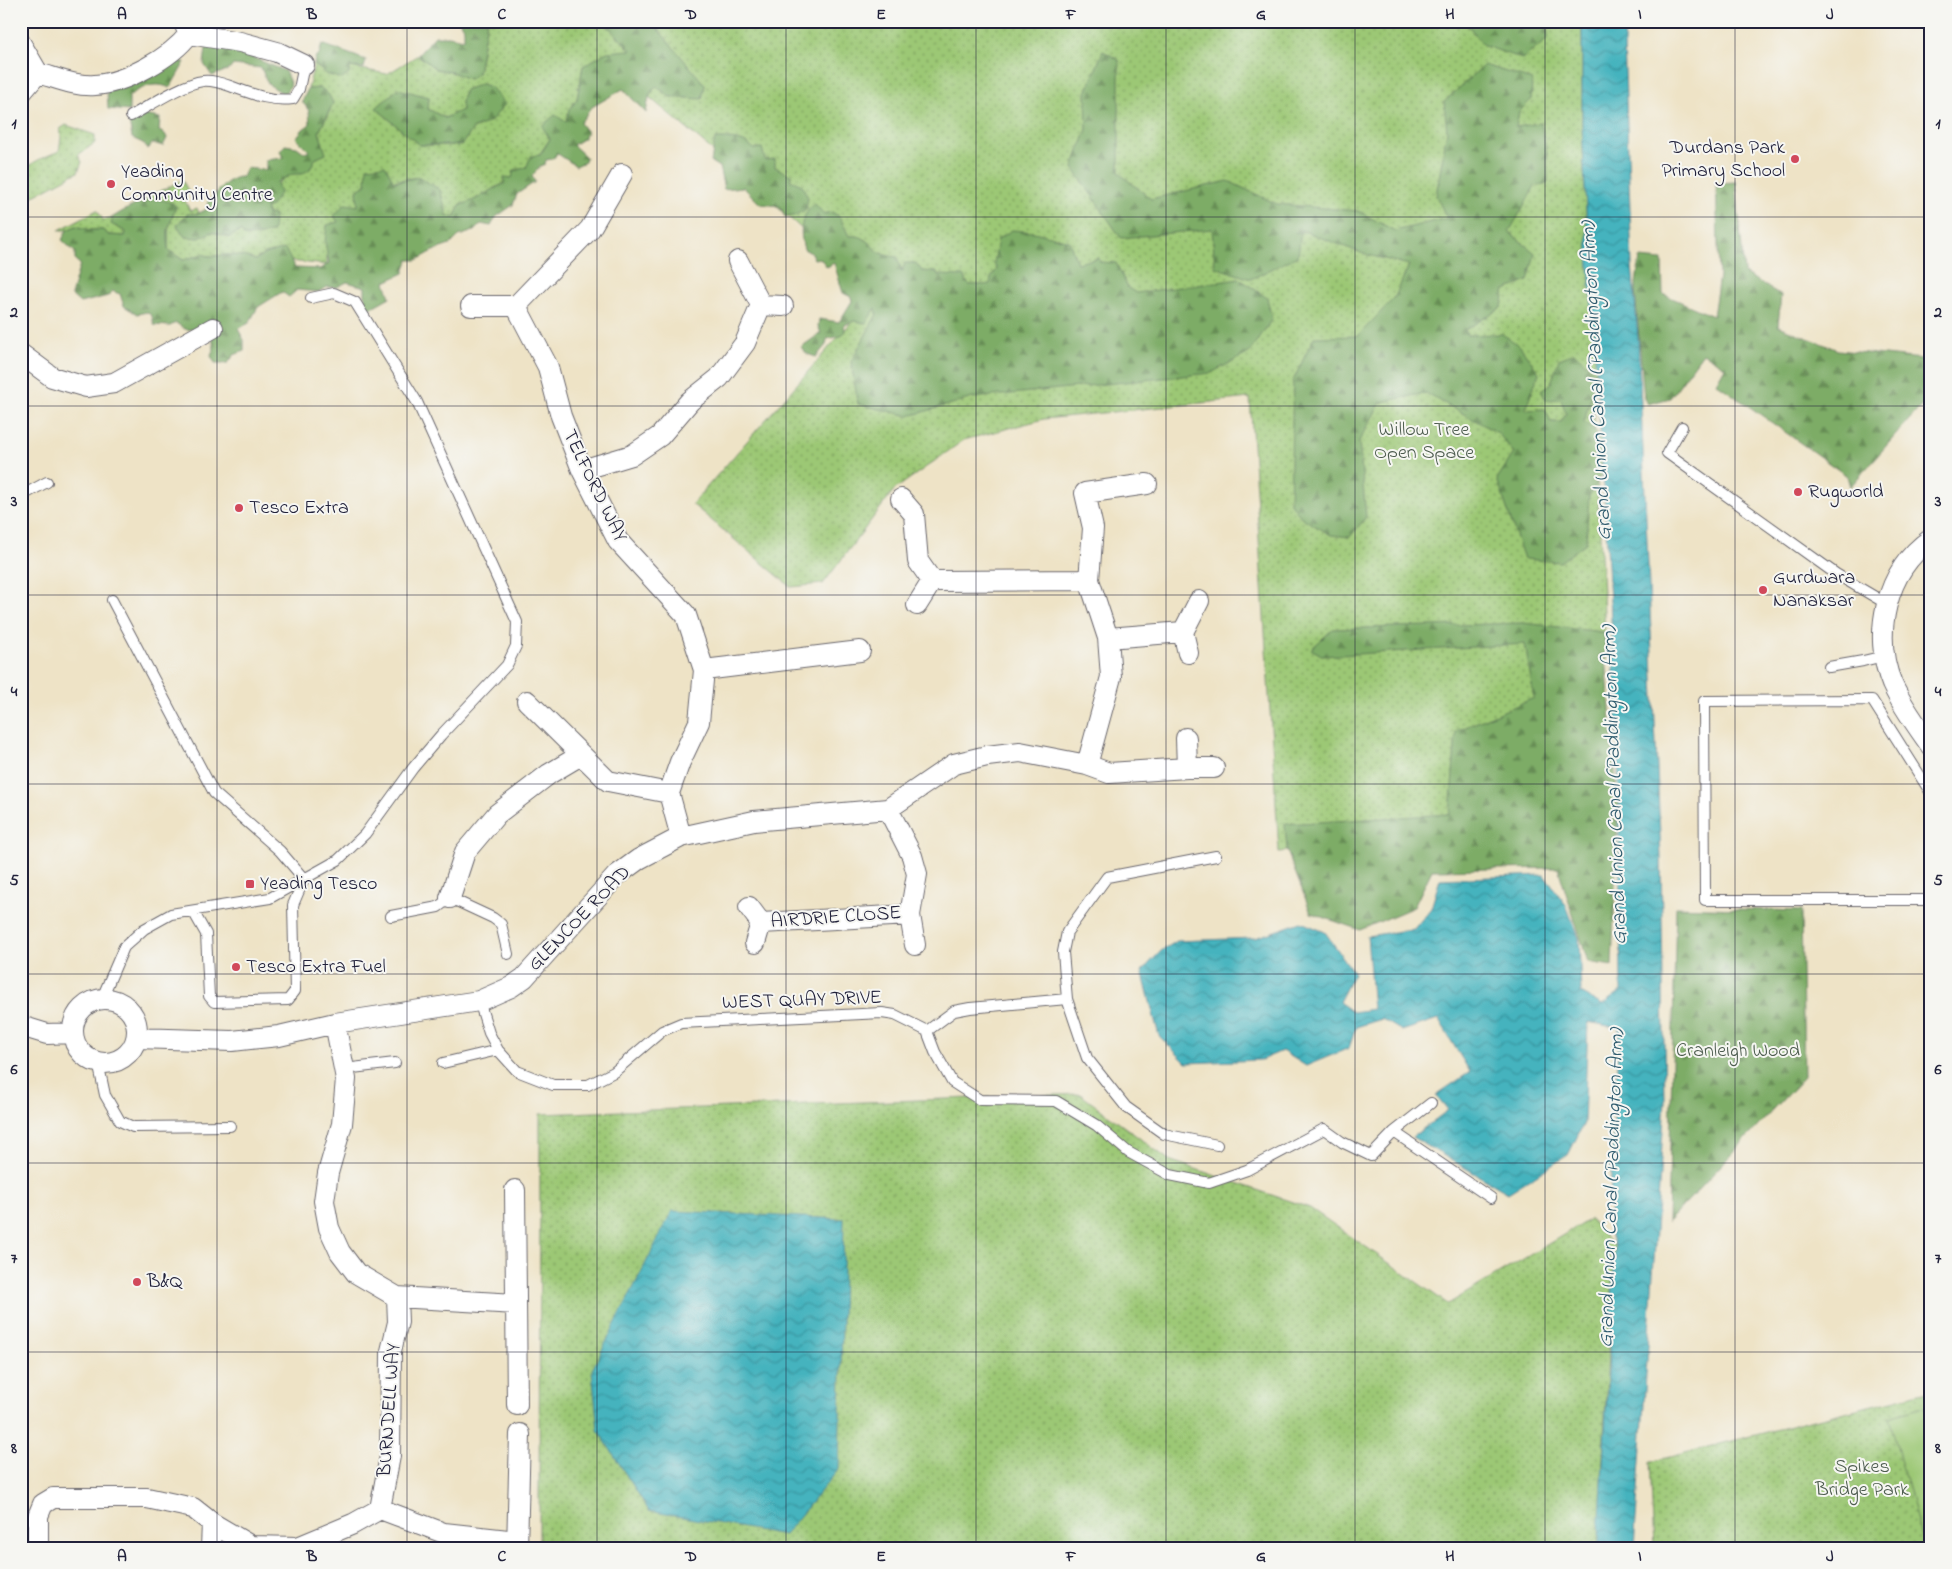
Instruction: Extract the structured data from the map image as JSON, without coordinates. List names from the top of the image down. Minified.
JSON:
{"streets":{"street":["TELFORD WAY","AIRDRIE CLOSE","GLENCOE ROAD","BURNDELL WAY"],"lane":["WEST QUAY DRIVE"]},"crossings":[["AIRDRIE CLOSE","GLENCOE ROAD"],["GLENCOE ROAD","WEST QUAY DRIVE"]],"water":["Grand Union Canal (Paddington Arm)"],"parks":["Willow Tree Open Space","Cranleigh Wood","Spikes Bridge Park"],"places":{"other":["Durdans Park Primary School","Yeading Community Centre","Rugworld","Tesco Extra","Gurdwara Nanaksar","Tesco Extra Fuel","B&Q"],"transit":["Yeading Tesco"]},"grid":{"columns":["A","B","C","D","E","F","G","H","I","J"],"rows":["1","2","3","4","5","6","7","8"]}}
